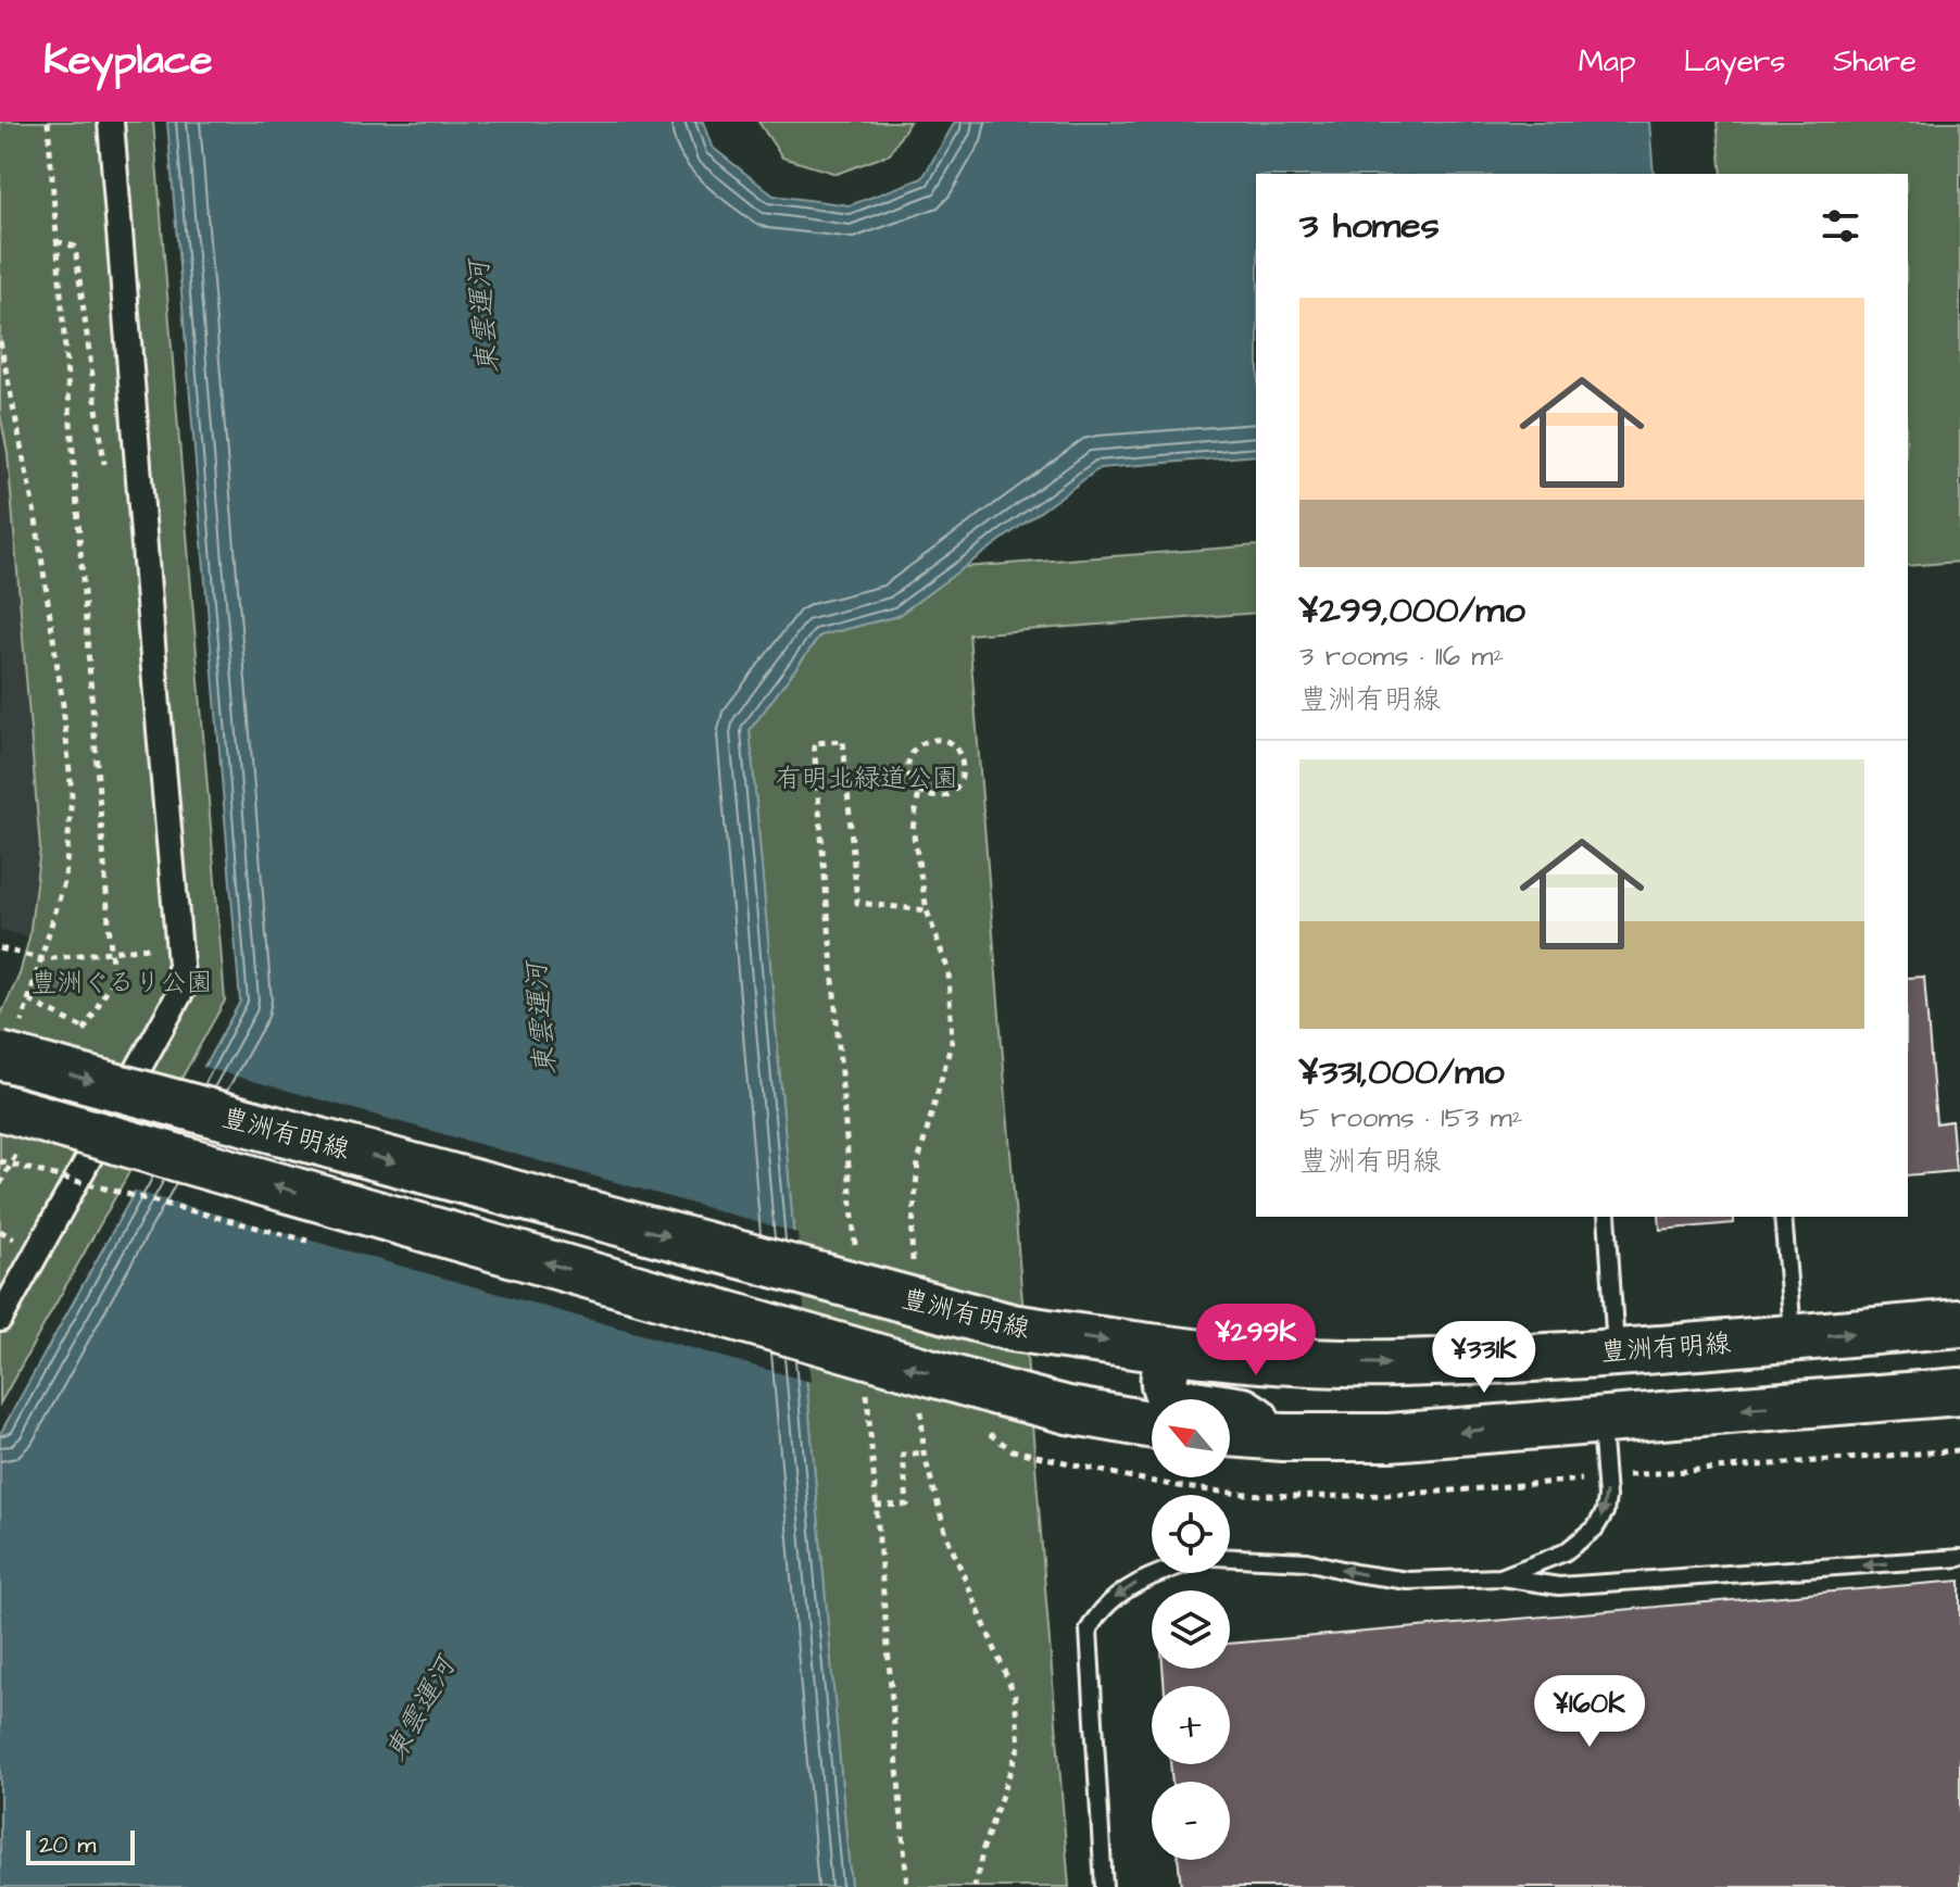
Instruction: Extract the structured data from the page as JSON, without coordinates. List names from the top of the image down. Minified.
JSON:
{"streets":{"main road":["豊洲有明線"]},"water":["東雲運河"],"parks":["有明北緑道公園","豊洲ぐるり公園"],"scale_bar":"20 m","north":"top left","page":{"header":"Keyplace","nav":["Map","Layers","Share"],"heading":"3 homes","list":[{"name":"¥299,000/mo","note":"3 rooms · 116 m² · 豊洲有明線"},{"name":"¥331,000/mo","note":"5 rooms · 153 m² · 豊洲有明線"}],"price":["¥299K","¥331K","¥160K"],"map_buttons":["+","−"],"scale":"20 m"}}
